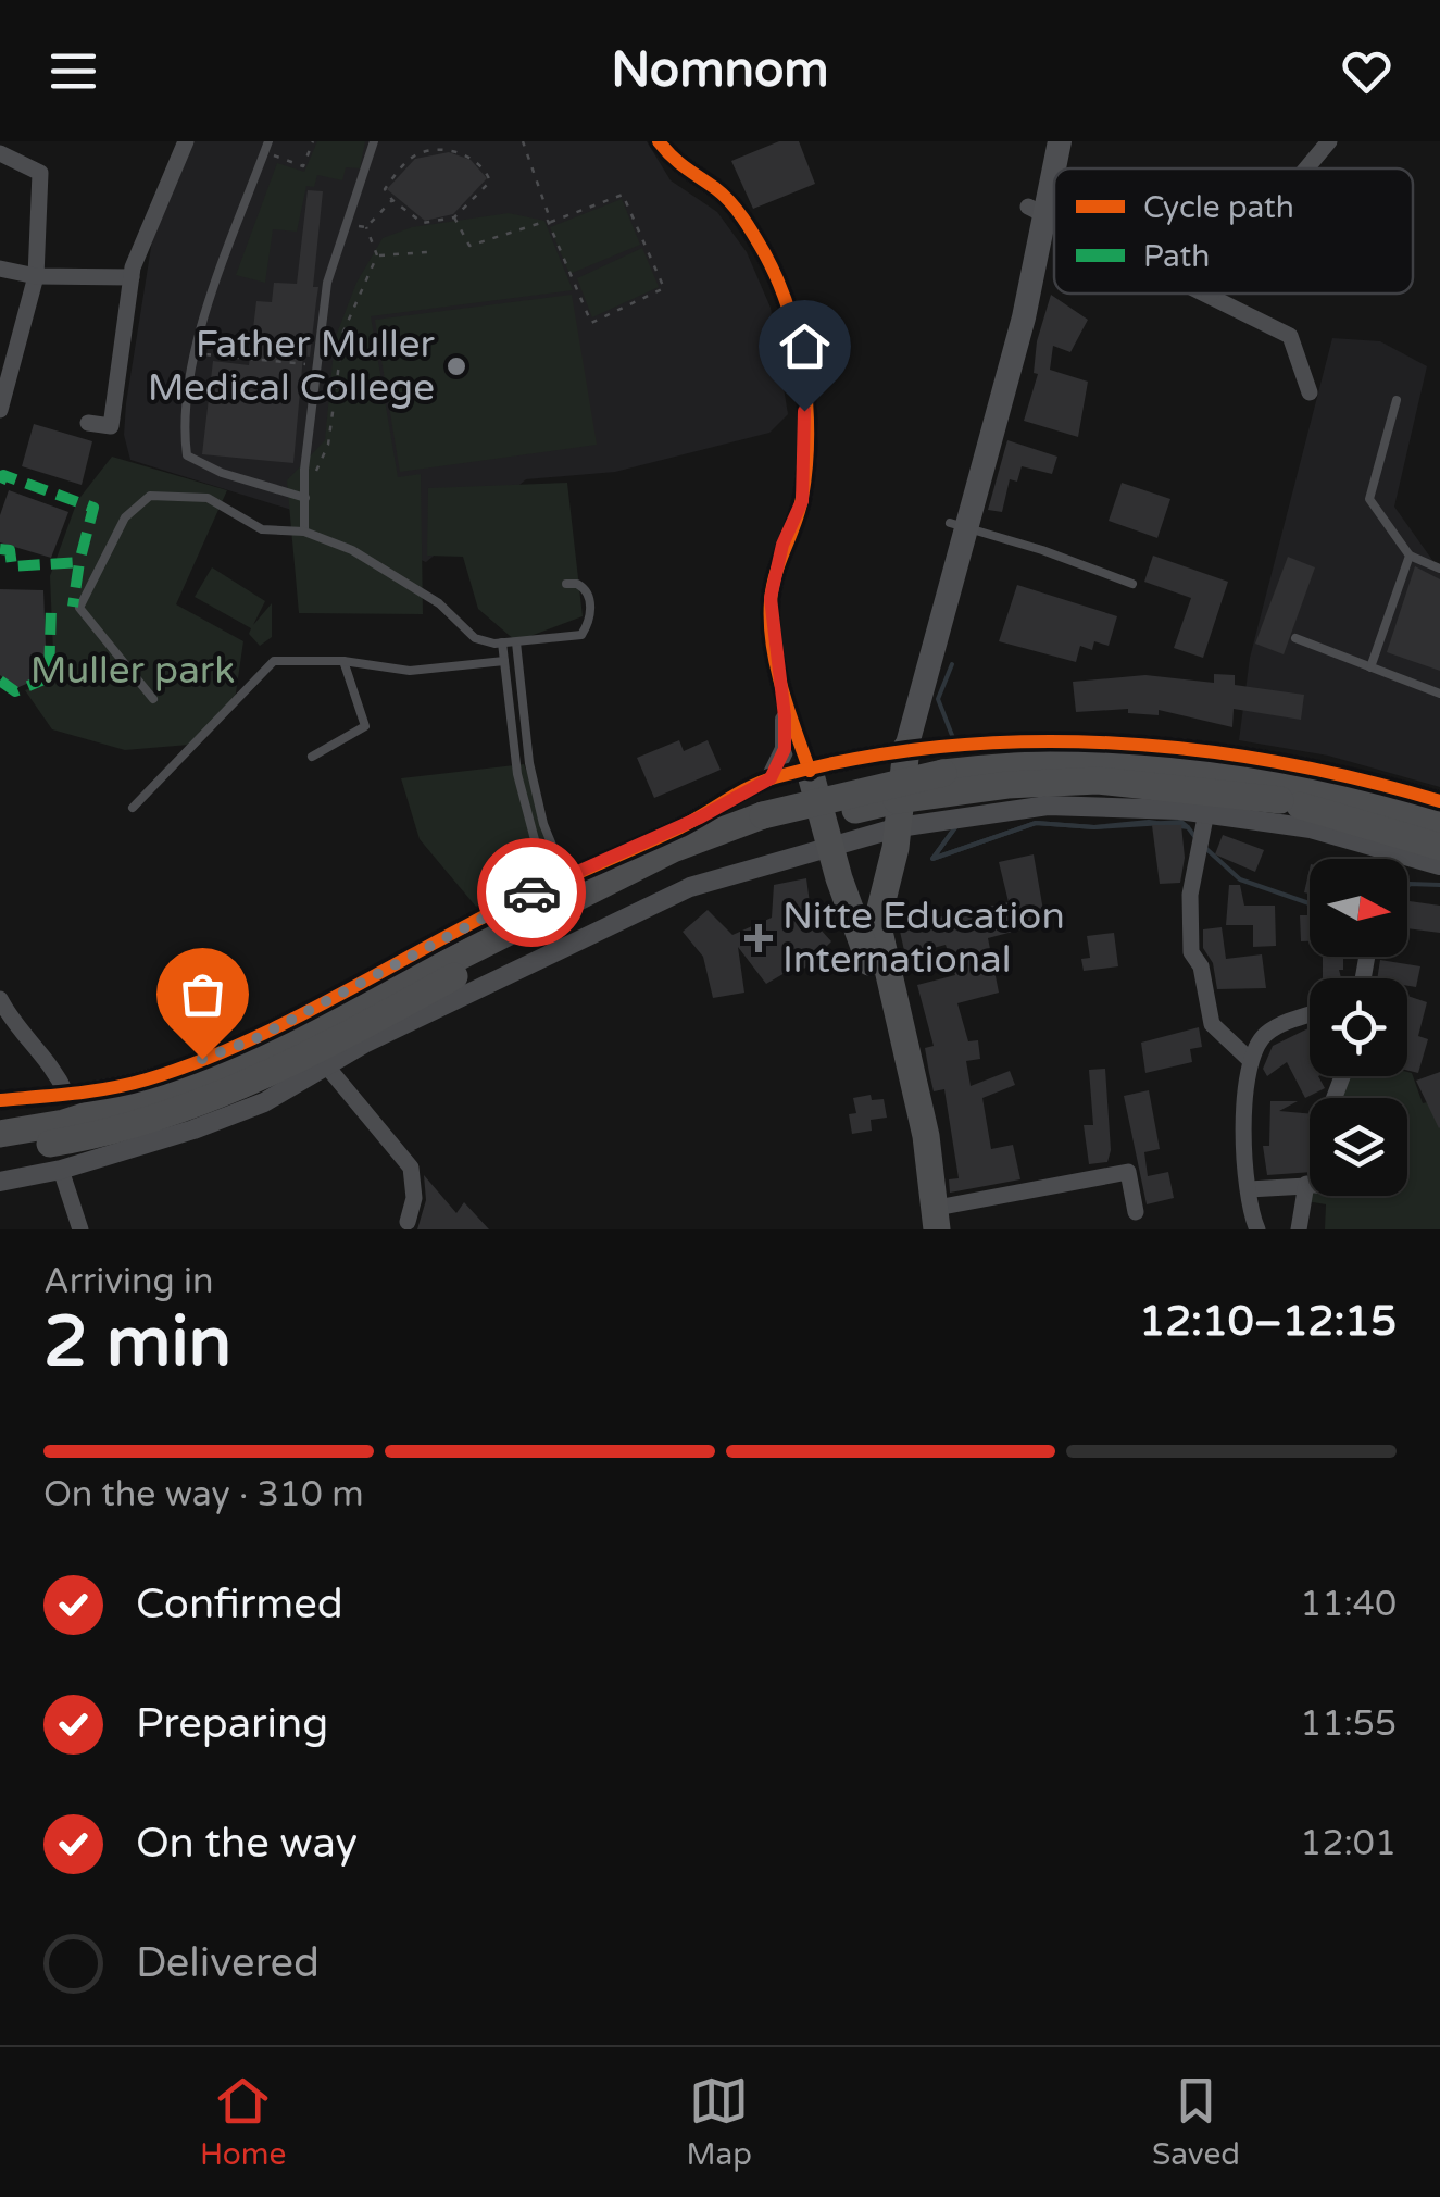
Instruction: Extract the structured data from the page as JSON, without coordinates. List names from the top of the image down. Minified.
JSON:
{"parks":["Muller park"],"places":{"other":["Father Muller Medical College"],"health":["Nitte Education International"]},"legend":["Cycle path","Path"],"north":"right","page":{"header":"Nomnom","heading":["2 min","Arriving in","12:10–12:15"],"bar":"On the way · 310 m","list":[["Confirmed","11:40"],["Preparing","11:55"],["On the way","12:01"],"Delivered"],"tabs":["Home","Map","Saved"]}}
